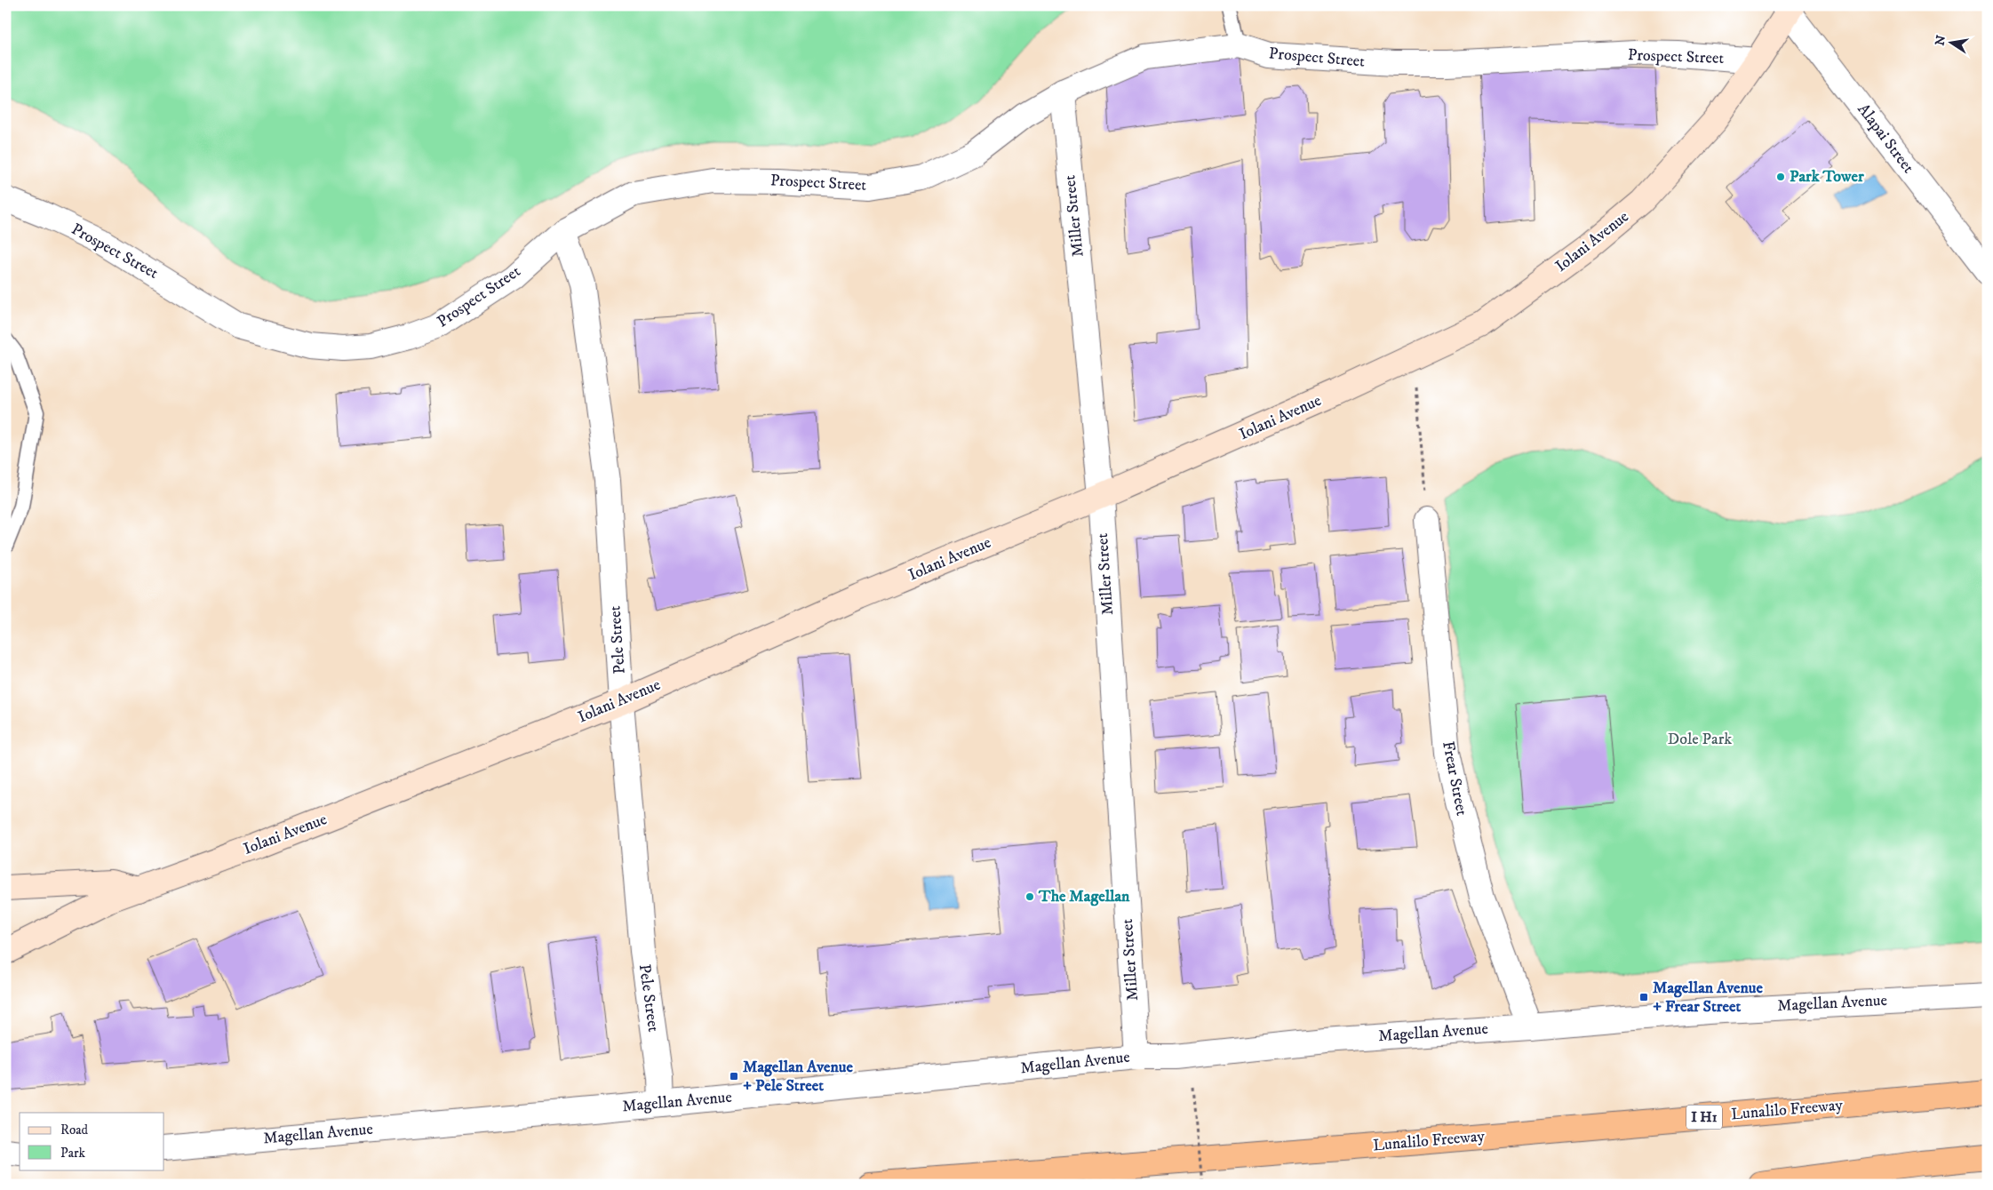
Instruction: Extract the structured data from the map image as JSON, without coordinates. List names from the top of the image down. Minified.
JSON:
{"streets":{"highway":["Lunalilo Freeway","I H1"],"main road":["Iolani Avenue"],"street":["Prospect Street","Alapai Street","Miller Street","Pele Street","Frear Street","Magellan Avenue"]},"crossings":[["Prospect Street","Miller Street"],["Prospect Street","Iolani Avenue"],["Prospect Street","Pele Street"],["Alapai Street","Iolani Avenue"],["Miller Street","Iolani Avenue"],["Miller Street","Magellan Avenue"],["Iolani Avenue","Pele Street"],["Pele Street","Magellan Avenue"],["Frear Street","Magellan Avenue"]],"parks":["Dole Park"],"places":{"other":["Park Tower","The Magellan"],"transit":["Magellan Avenue + Frear Street","Magellan Avenue + Pele Street"]},"legend":["Road","Park"],"north":"left"}
